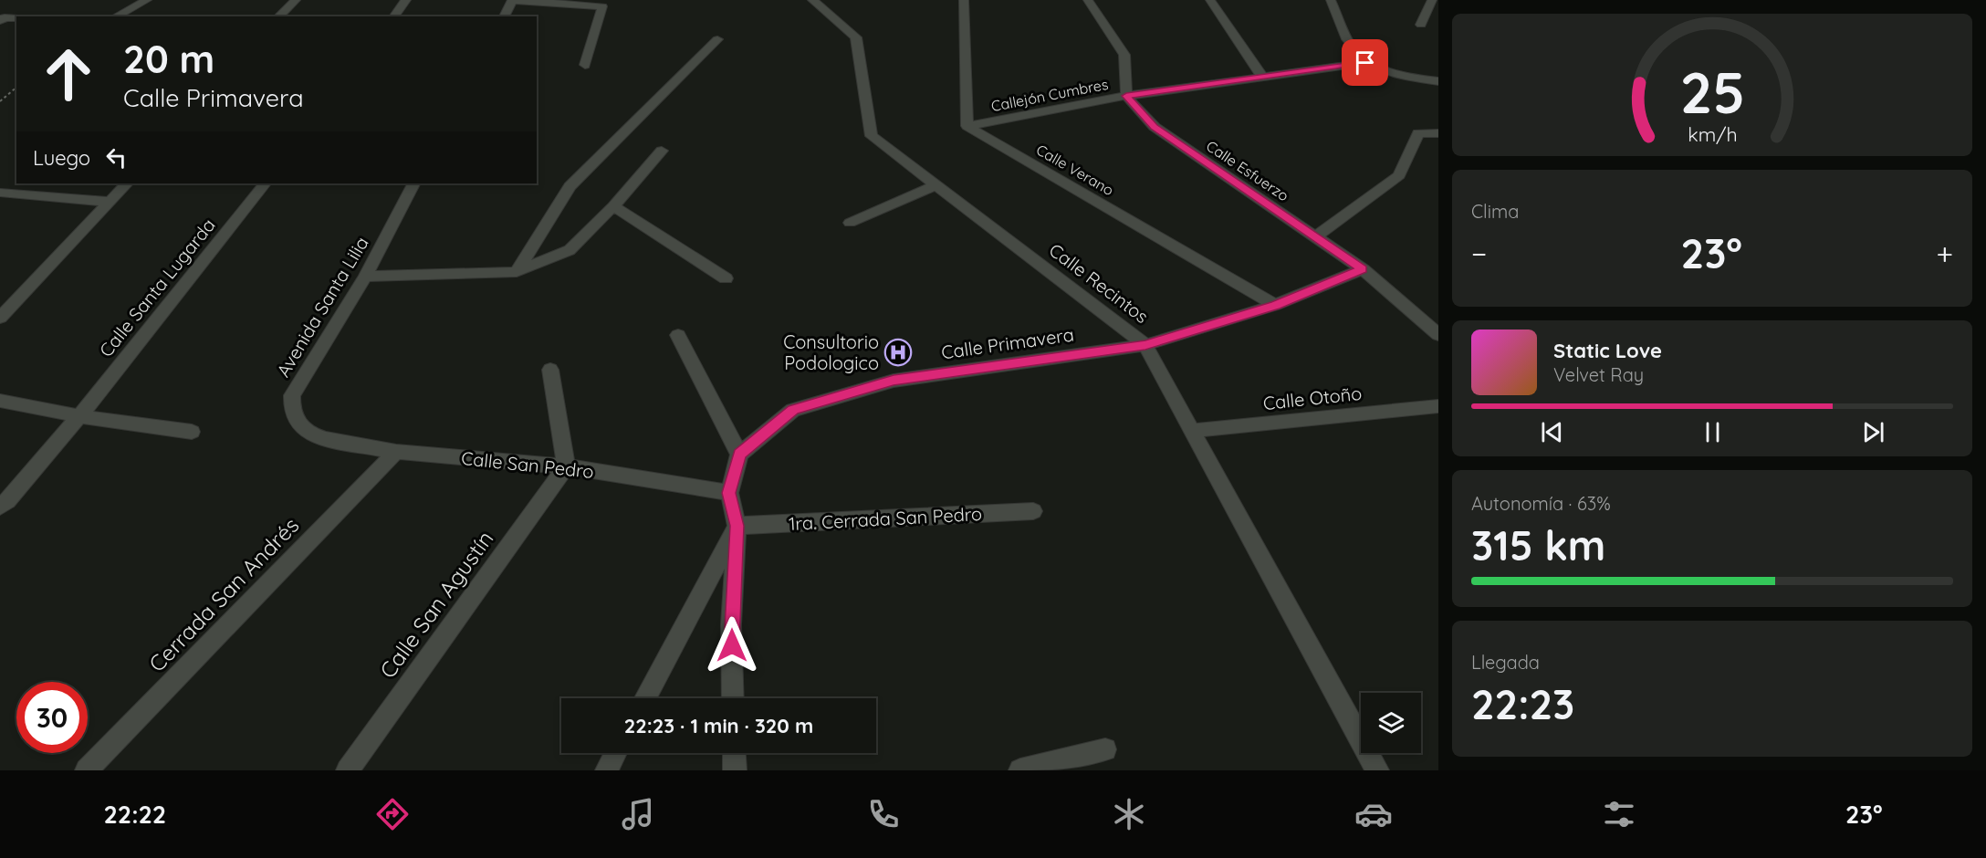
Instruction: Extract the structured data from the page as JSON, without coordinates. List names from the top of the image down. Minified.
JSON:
{"streets":{"street":["Callejón Cumbres","Calle Verano","Calle Esfuerzo","Calle Recintos","Calle Santa Lugarda","Avenida Santa Lilia","Calle Primavera","Calle Otoño","Calle San Pedro","1ra. Cerrada San Pedro","Cerrada San Andrés","Calle San Agustín"]},"crossings":[["Callejón Cumbres","Calle Verano"],["Callejón Cumbres","Calle Esfuerzo"],["Calle Verano","Calle Primavera"],["Calle Esfuerzo","Calle Primavera"],["Calle Recintos","Calle Primavera"],["Calle Recintos","Calle Otoño"],["Avenida Santa Lilia","Calle San Pedro"],["Calle San Pedro","Cerrada San Andrés"],["Calle San Pedro","Calle San Agustín"]],"places":{"hospital":["Consultorio Podologico"]},"page":{"turn":["20 m","Calle Primavera"],"then":"Luego","tile":["Clima",["Autonomía · 63%","315 km"],["Llegada","22:23"]],"heat":["−","23°","+"],"song":["Static Love","Velvet Ray"],"limit":"30","trip":"22:23 · 1 min · 320 m","tabs":["22:22","23°"],"gauge":["25","km/h"]}}
